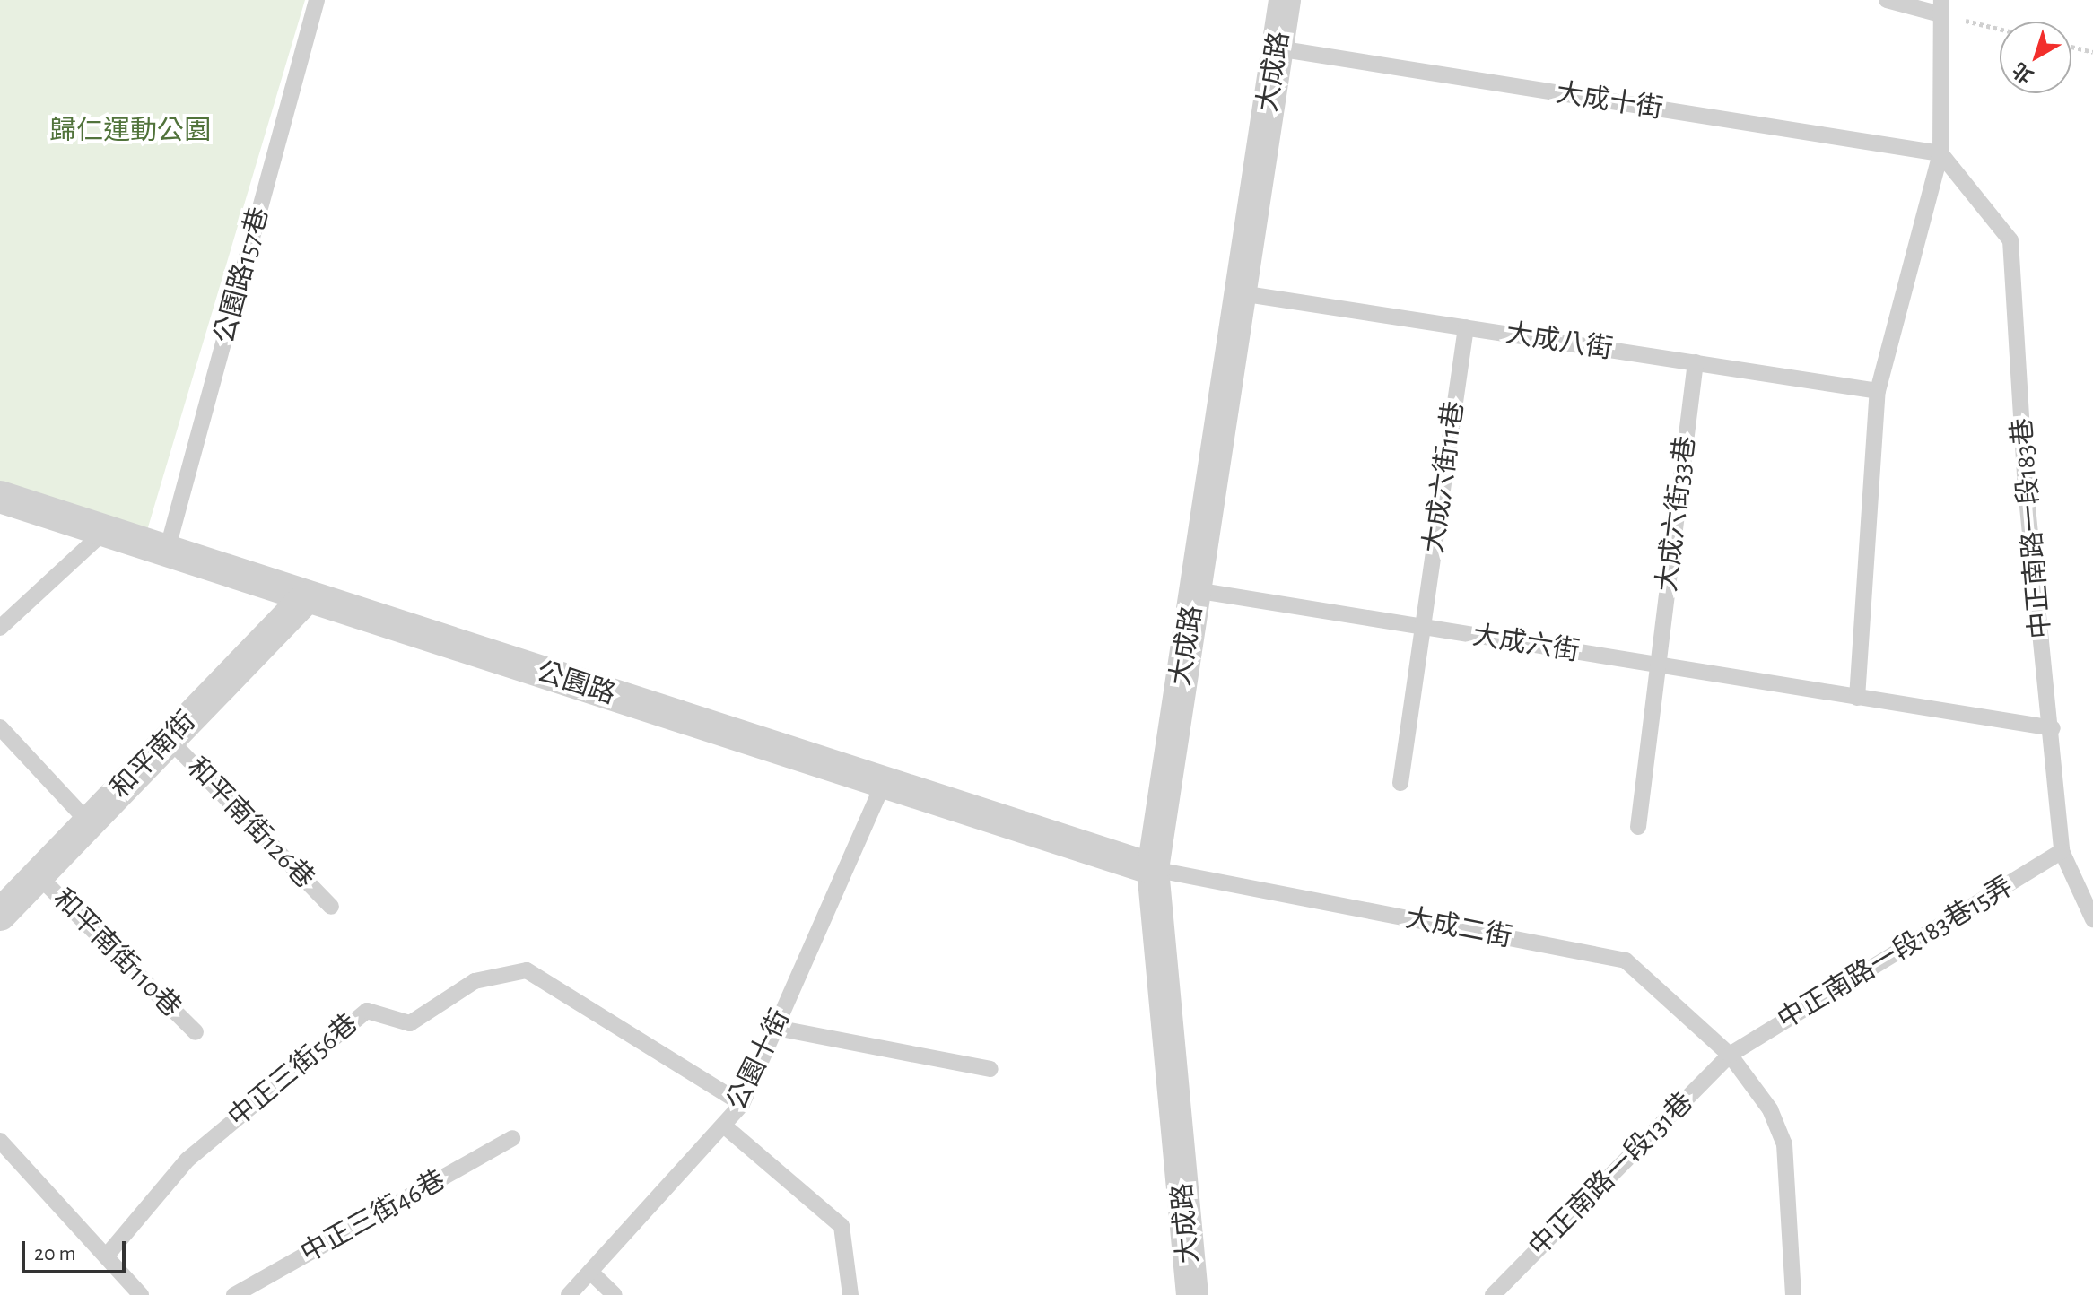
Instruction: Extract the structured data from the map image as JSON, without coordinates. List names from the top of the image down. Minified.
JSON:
{"streets":{"street":["大成路","公園路","和平南街"],"lane":["大成十街","公園路157巷","大成八街","大成六街11巷","大成六街33巷","中正南路一段183巷","大成六街","和平南街126巷","大成二街","和平南街110巷","中正南路一段183巷15弄","公園十街","中正三街56巷","中正南路一段131巷","中正三街46巷"]},"crossings":[["大成路","大成十街"],["大成路","大成八街"],["大成路","大成六街"],["大成路","公園路"],["大成路","大成二街"],["大成十街","中正南路一段183巷"],["公園路157巷","公園路"],["大成八街","大成六街11巷"],["大成八街","大成六街33巷"],["大成六街11巷","大成六街"],["大成六街33巷","大成六街"],["中正南路一段183巷","大成六街"],["中正南路一段183巷","中正南路一段183巷15弄"],["公園路","和平南街"],["公園路","大成二街"],["公園路","公園十街"],["和平南街","和平南街126巷"],["和平南街","和平南街110巷"],["大成二街","中正南路一段183巷15弄"],["大成二街","中正南路一段131巷"],["中正南路一段183巷15弄","中正南路一段131巷"],["公園十街","中正三街56巷"]],"parks":["歸仁運動公園"],"scale_bar":"20 m","north":"bottom left"}
